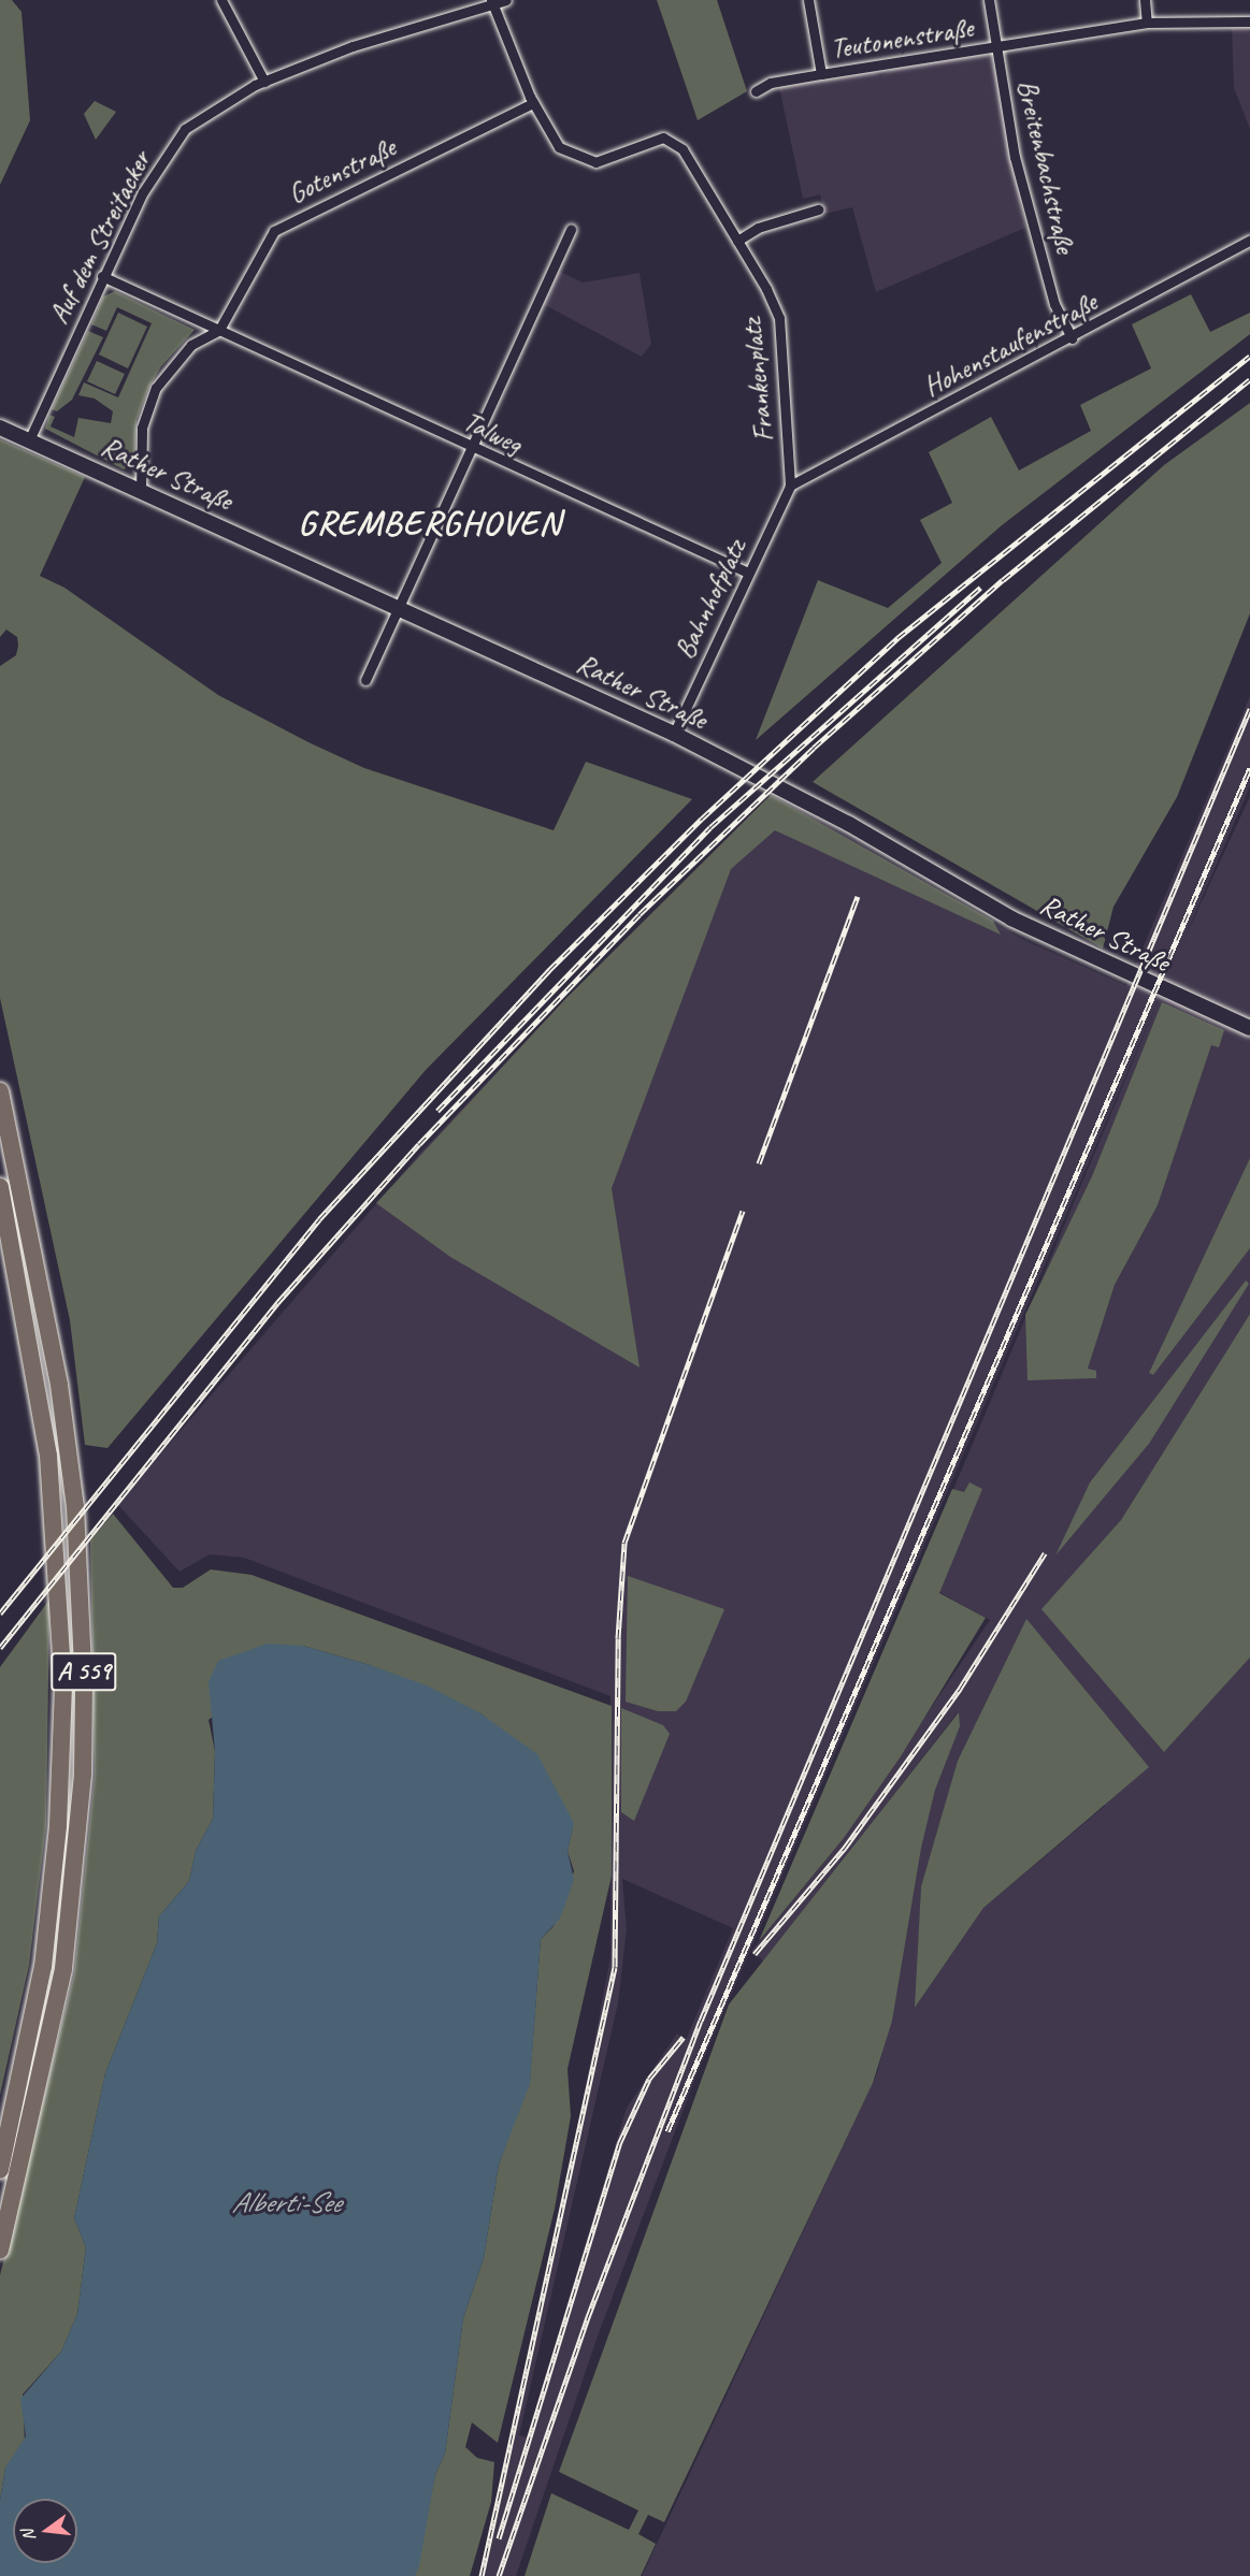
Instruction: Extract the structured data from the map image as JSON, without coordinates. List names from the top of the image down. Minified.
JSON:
{"streets":{"highway":["A 559"],"street":["Teutonenstraße","Breitenbachstraße","Gotenstraße","Auf dem Streitacker","Hohenstaufenstraße","Frankenplatz","Talweg","Rather Straße","Bahnhofplatz"]},"crossings":[["Teutonenstraße","Breitenbachstraße"],["Breitenbachstraße","Hohenstaufenstraße"],["Gotenstraße","Frankenplatz"],["Gotenstraße","Talweg"],["Auf dem Streitacker","Talweg"],["Auf dem Streitacker","Rather Straße"],["Hohenstaufenstraße","Frankenplatz"],["Hohenstaufenstraße","Bahnhofplatz"],["Frankenplatz","Bahnhofplatz"],["Talweg","Bahnhofplatz"],["Rather Straße","Bahnhofplatz"]],"districts":["GREMBERGHOVEN"],"water":["Alberti-See"],"north":"left"}
